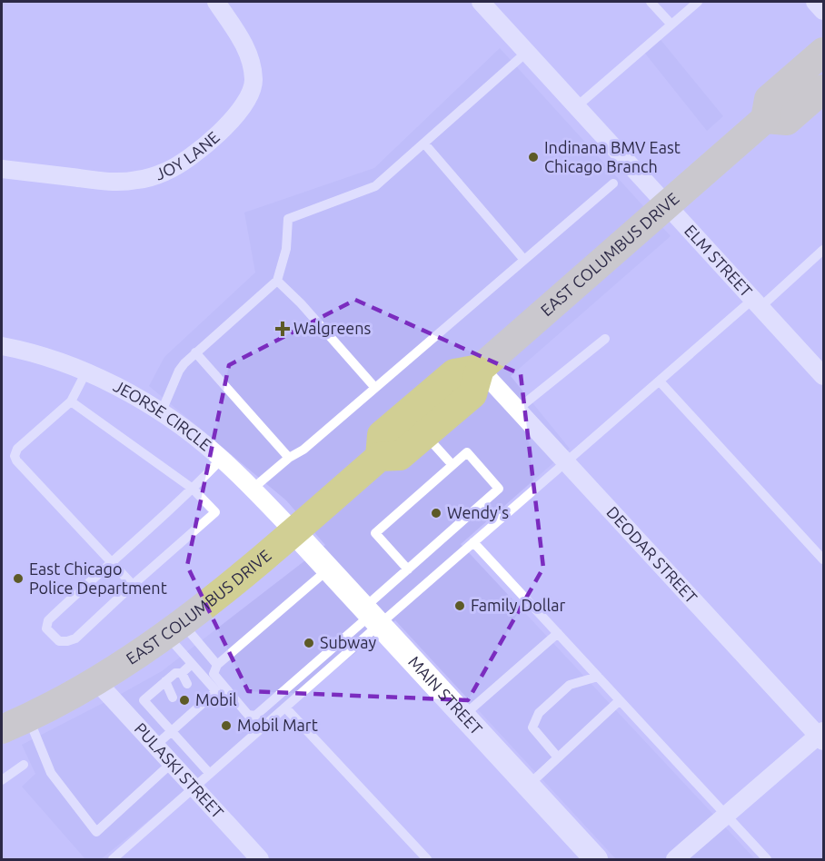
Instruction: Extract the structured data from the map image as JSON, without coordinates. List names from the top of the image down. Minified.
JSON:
{"streets":{"main road":["EAST COLUMBUS DRIVE"],"street":["JOY LANE","ELM STREET","JEORSE CIRCLE","DEODAR STREET","MAIN STREET","PULASKI STREET"]},"crossings":[["EAST COLUMBUS DRIVE","ELM STREET"],["EAST COLUMBUS DRIVE","JEORSE CIRCLE"],["EAST COLUMBUS DRIVE","DEODAR STREET"],["EAST COLUMBUS DRIVE","MAIN STREET"],["EAST COLUMBUS DRIVE","PULASKI STREET"],["JEORSE CIRCLE","MAIN STREET"]],"places":{"other":["Indinana BMV East Chicago Branch","Wendy's","East Chicago Police Department","Family Dollar","Subway","Mobil","Mobil Mart"],"health":["Walgreens"]}}
